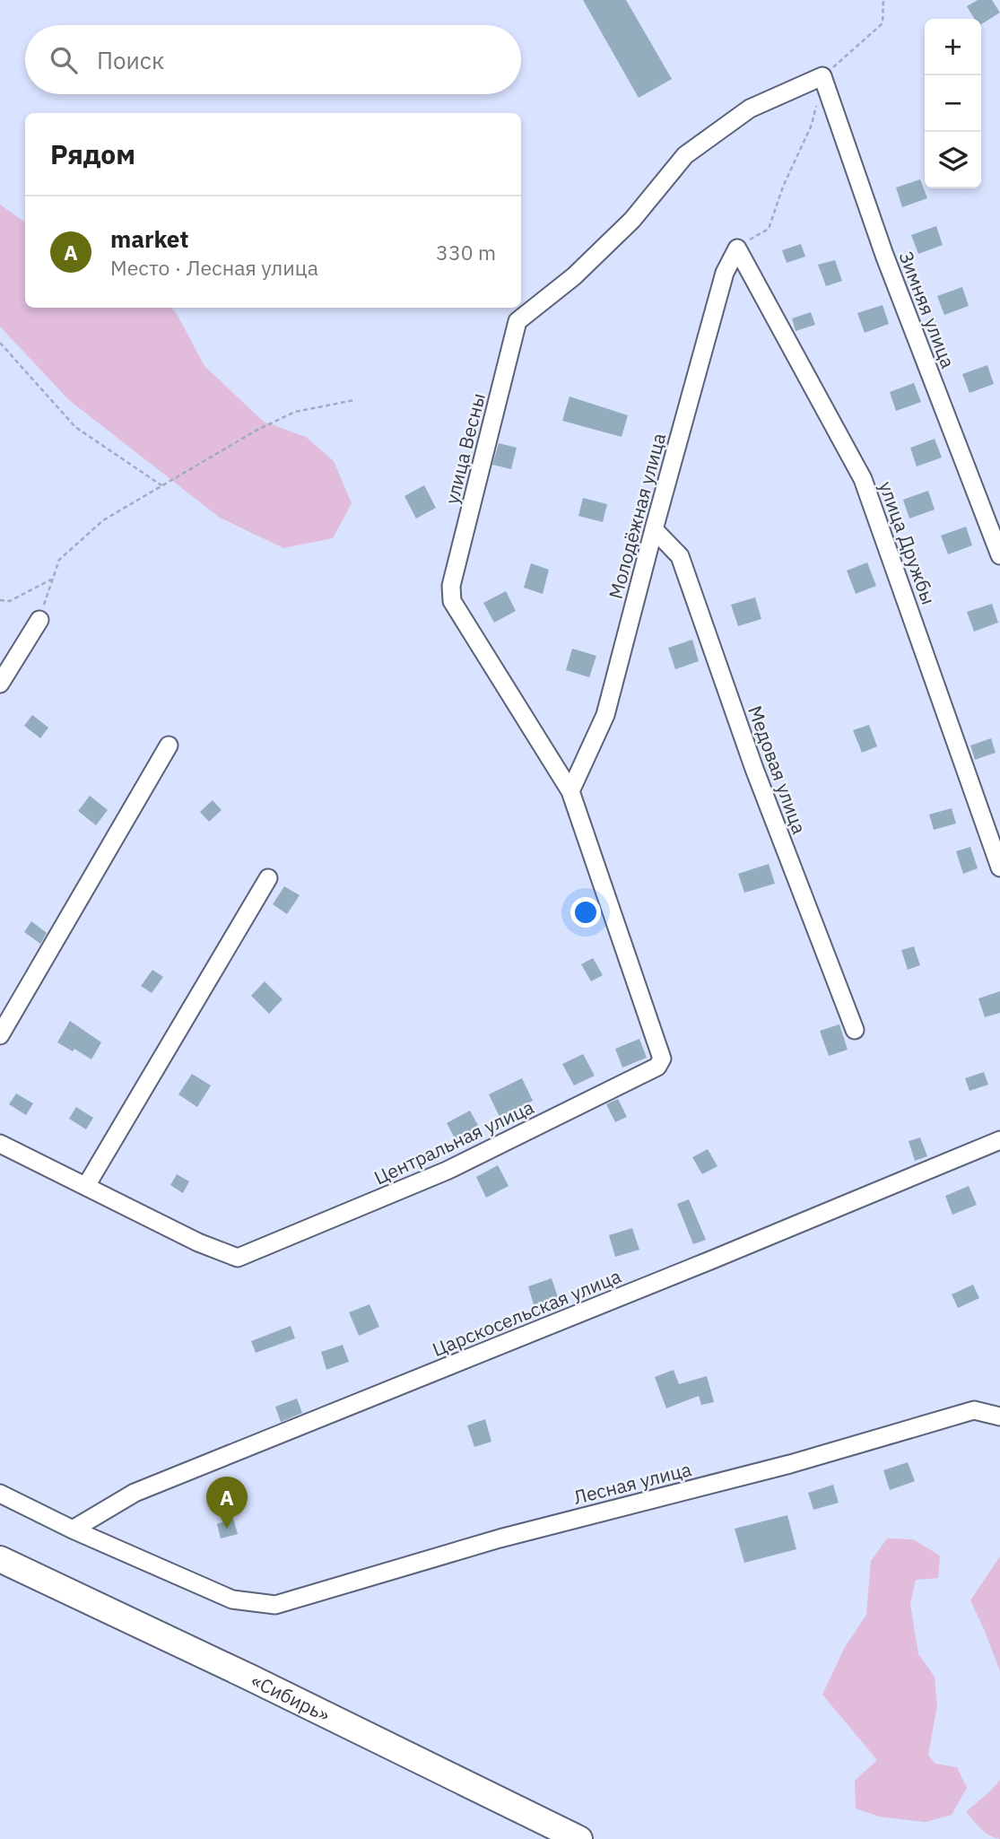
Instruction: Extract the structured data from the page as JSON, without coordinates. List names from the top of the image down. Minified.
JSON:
{"streets":{"highway":["«Сибирь»"],"street":["Зимняя улица","улица Весны","Молодёжная улица","улица Дружбы","Медовая улица","Центральная улица","Царскосельская улица","Лесная улица"]},"crossings":[["Зимняя улица","улица Весны"],["улица Весны","Центральная улица"],["Молодёжная улица","улица Дружбы"],["Молодёжная улица","Медовая улица"],["Молодёжная улица","Центральная улица"],["Царскосельская улица","Лесная улица"]],"page":{"map_buttons":["+","−"],"search":"Поиск","heading":"Рядом","list":[{"mark":"A","name":"market","note":"Место · Лесная улица","value":"330 m"}],"pins":"A"}}
